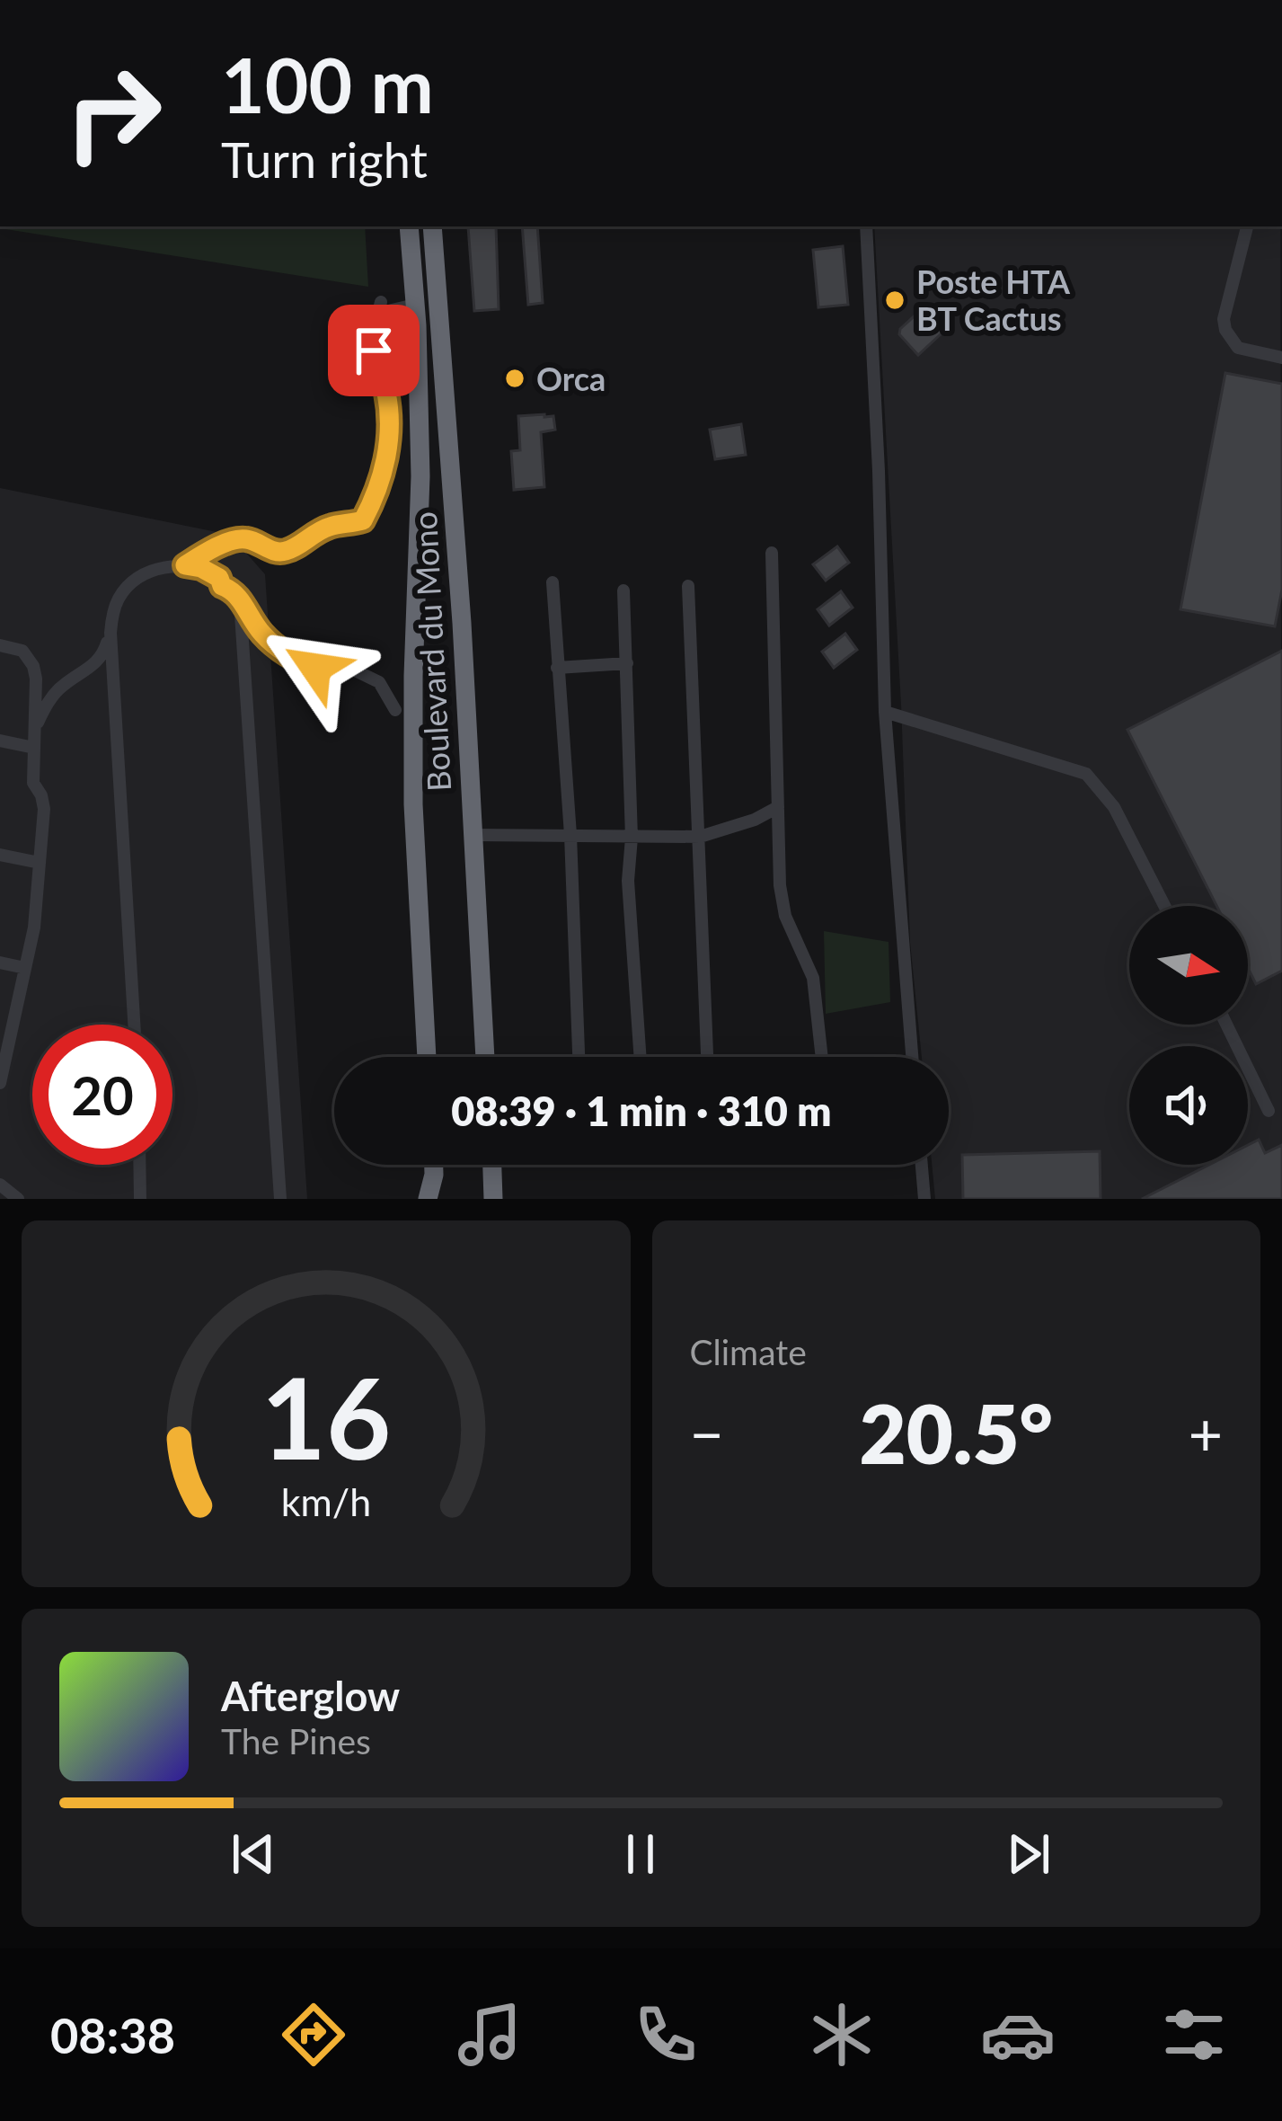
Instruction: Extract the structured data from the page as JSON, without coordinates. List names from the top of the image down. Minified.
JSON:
{"streets":{"highway":["Boulevard du Mono"]},"places":["Poste HTA BT Cactus","Orca"],"north":"right","page":{"turn":["100 m","Turn right"],"limit":"20","trip":"08:39 · 1 min · 310 m","tile":"Climate","heat":["−","20.5°","+"],"song":["Afterglow","The Pines"],"tabs":"08:38","gauge":["16","km/h"]}}
